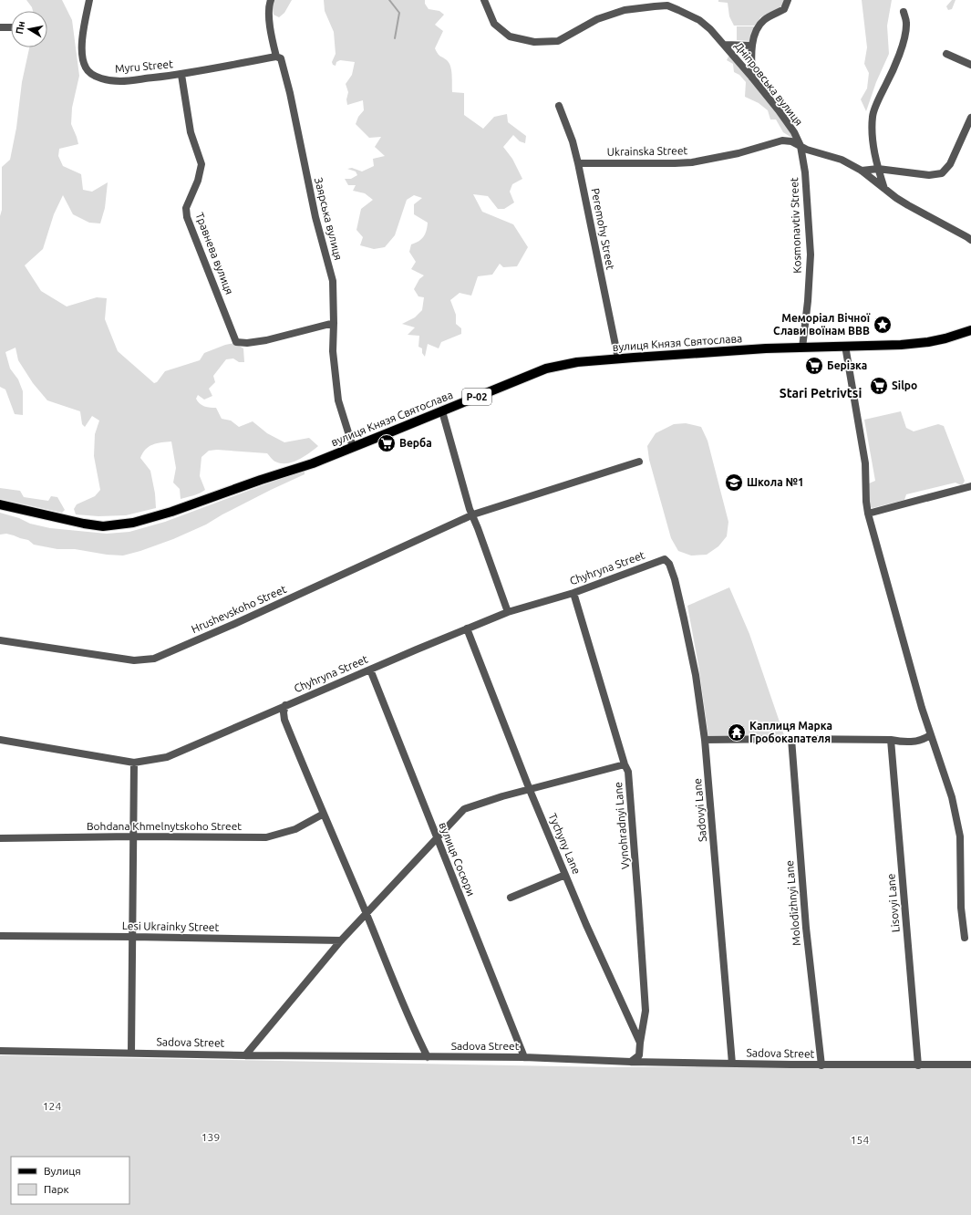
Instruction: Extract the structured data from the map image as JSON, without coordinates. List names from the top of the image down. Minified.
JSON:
{"streets":{"main road":["вулиця Князя Святослава","Р-02"],"street":["Myru Street","Дніпровська вулиця","Ukrainska Street","Заярська вулиця","Kosmonavtiv Street","Peremohy Street","Травнева вулиця","Chyhryna Street","Hrushevskoho Street","Sadovyi Lane","Vynohradnyi Lane","Bohdana Khmelnytskoho Street","Tychyny Lane","вулиця Сосюри","Molodizhnyi Lane","Lisovyi Lane","Lesi Ukrainky Street","Sadova Street"]},"crossings":[["Myru Street","Заярська вулиця"],["Myru Street","Травнева вулиця"],["Дніпровська вулиця","Ukrainska Street"],["Дніпровська вулиця","Kosmonavtiv Street"],["Ukrainska Street","Kosmonavtiv Street"],["Ukrainska Street","Peremohy Street"],["Заярська вулиця","Травнева вулиця"],["Заярська вулиця","вулиця Князя Святослава"],["Kosmonavtiv Street","вулиця Князя Святослава"],["Peremohy Street","вулиця Князя Святослава"],["Chyhryna Street","Sadovyi Lane"],["Chyhryna Street","Vynohradnyi Lane"],["Chyhryna Street","Tychyny Lane"],["Chyhryna Street","вулиця Сосюри"],["Sadovyi Lane","Sadova Street"],["Vynohradnyi Lane","Tychyny Lane"],["вулиця Сосюри","Sadova Street"],["Molodizhnyi Lane","Sadova Street"],["Lisovyi Lane","Sadova Street"]],"districts":["Stari Petrivtsi"],"parks":["124","139","154"],"places":{"place":["Меморіал Вічної Слави воїнам ВВВ"],"supermarket":["Берізка","Silpo","Верба"],"school or university":["Школа №1"],"temple":["Каплиця Марка Гробокапателя"]},"legend":["Вулиця","Парк"],"north":"left"}
